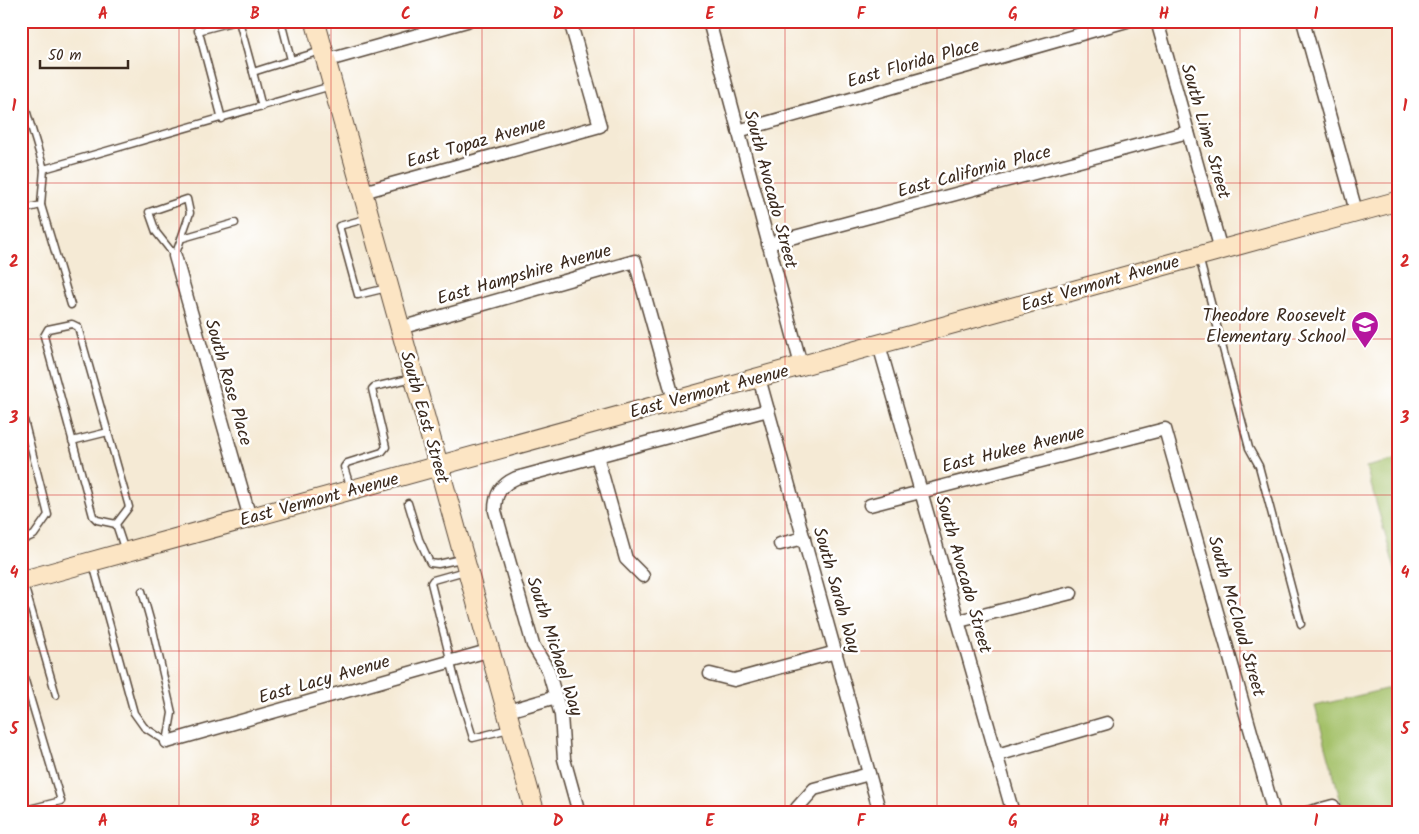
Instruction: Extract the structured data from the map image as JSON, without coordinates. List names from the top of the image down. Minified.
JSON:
{"streets":{"street":["East Florida Place","South Lime Street","East Topaz Avenue","East California Place","South Avocado Street","East Hampshire Avenue","East Vermont Avenue","South Rose Place","South East Street","East Hukee Avenue","South Sarah Way","South McCloud Street","South Michael Way","East Lacy Avenue"]},"crossings":[["East Florida Place","South Avocado Street"],["South Lime Street","East California Place"],["South Lime Street","East Vermont Avenue"],["East Topaz Avenue","South East Street"],["East California Place","South Avocado Street"],["South Avocado Street","East Vermont Avenue"],["South Avocado Street","East Hukee Avenue"],["East Hampshire Avenue","East Vermont Avenue"],["East Hampshire Avenue","South East Street"],["East Vermont Avenue","South Rose Place"],["East Vermont Avenue","South East Street"],["East Vermont Avenue","South Sarah Way"],["South East Street","East Lacy Avenue"],["East Hukee Avenue","South McCloud Street"]],"places":{"school or university":["Theodore Roosevelt Elementary School"]},"scale_bar":"50 m","grid":{"columns":["A","B","C","D","E","F","G","H","I"],"rows":["1","2","3","4","5"]}}
